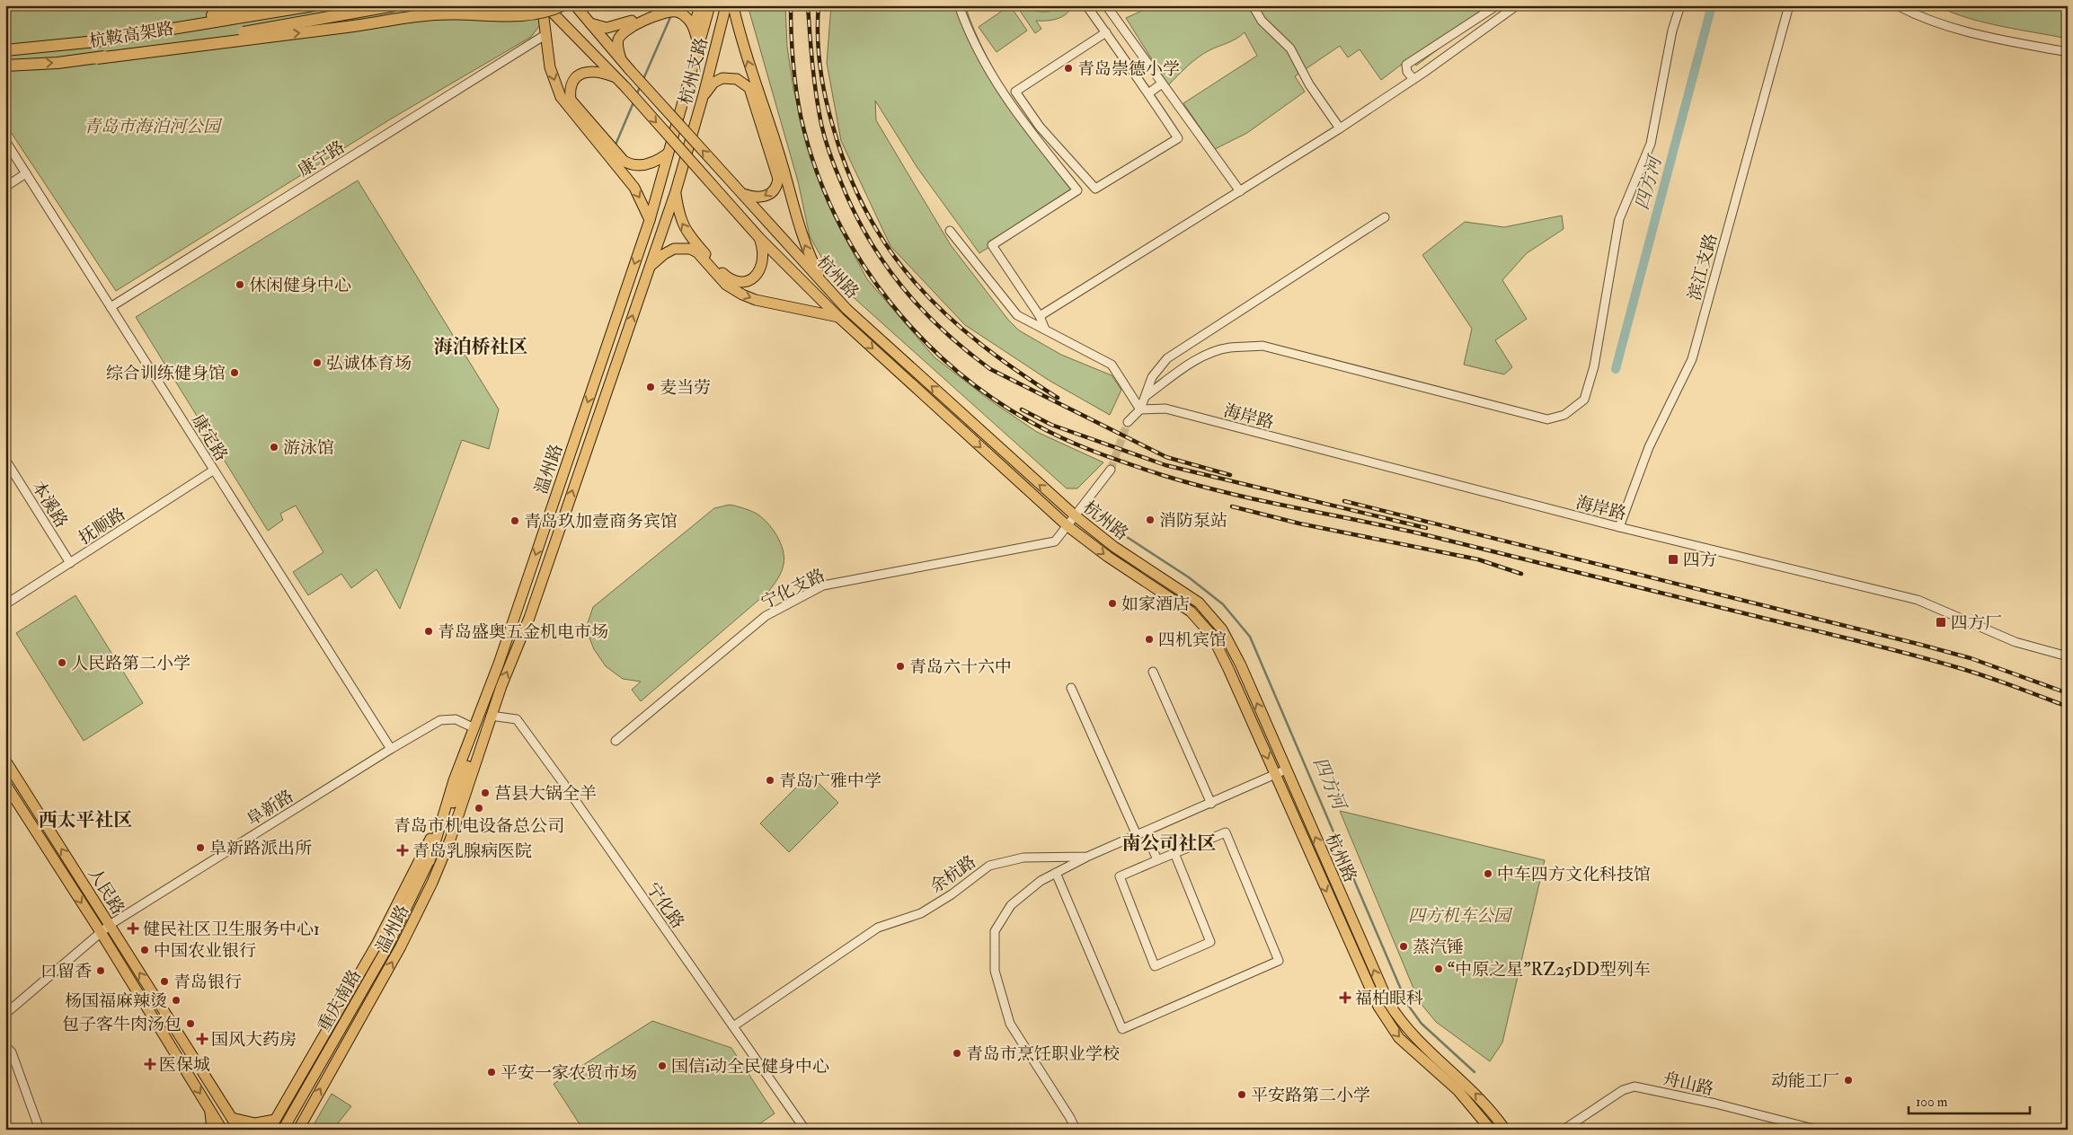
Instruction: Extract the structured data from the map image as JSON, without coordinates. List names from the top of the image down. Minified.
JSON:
{"streets":{"highway":["杭鞍高架路"],"main road":["杭州支路","杭州路","温州路","人民路","重庆南路"],"street":["康宁路","滨江支路","海岸路","康定路","本溪路","抚顺路","宁化支路","阜新路","余杭路","宁化路","舟山路"]},"crossings":[["杭州支路","温州路"],["康宁路","康定路"],["滨江支路","海岸路"],["杭州路","宁化支路"],["杭州路","余杭路"],["康定路","抚顺路"],["康定路","阜新路"],["温州路","阜新路"],["温州路","宁化路"],["温州路","重庆南路"],["本溪路","抚顺路"],["阜新路","人民路"],["余杭路","宁化路"]],"districts":["海泊桥社区","西太平社区","南公司社区"],"water":["四方河"],"parks":["青岛市海泊河公园","四方机车公园"],"places":{"other":["青岛崇德小学","休闲健身中心","弘诚体育场","综合训练健身馆","麦当劳","游泳馆","消防泵站","青岛玖加壹商务宾馆","如家酒店","青岛盛奥五金机电市场","四机宾馆","人民路第二小学","青岛六十六中","青岛广雅中学","莒县大锅全羊","青岛市机电设备总公司","阜新路派出所","中车四方文化科技馆","蒸汽锤","中国农业银行","“中原之星”RZ25DD型列车","口留香","青岛银行","杨国福麻辣烫","包子客牛肉汤包","青岛市烹饪职业学校","国信i动全民健身中心","平安一家农贸市场","动能工厂","平安路第二小学"],"transit":["四方","四方厂"],"health":["青岛乳腺病医院","健民社区卫生服务中心1","福柏眼科","国风大药房","医保城"]},"scale_bar":"100 m"}
